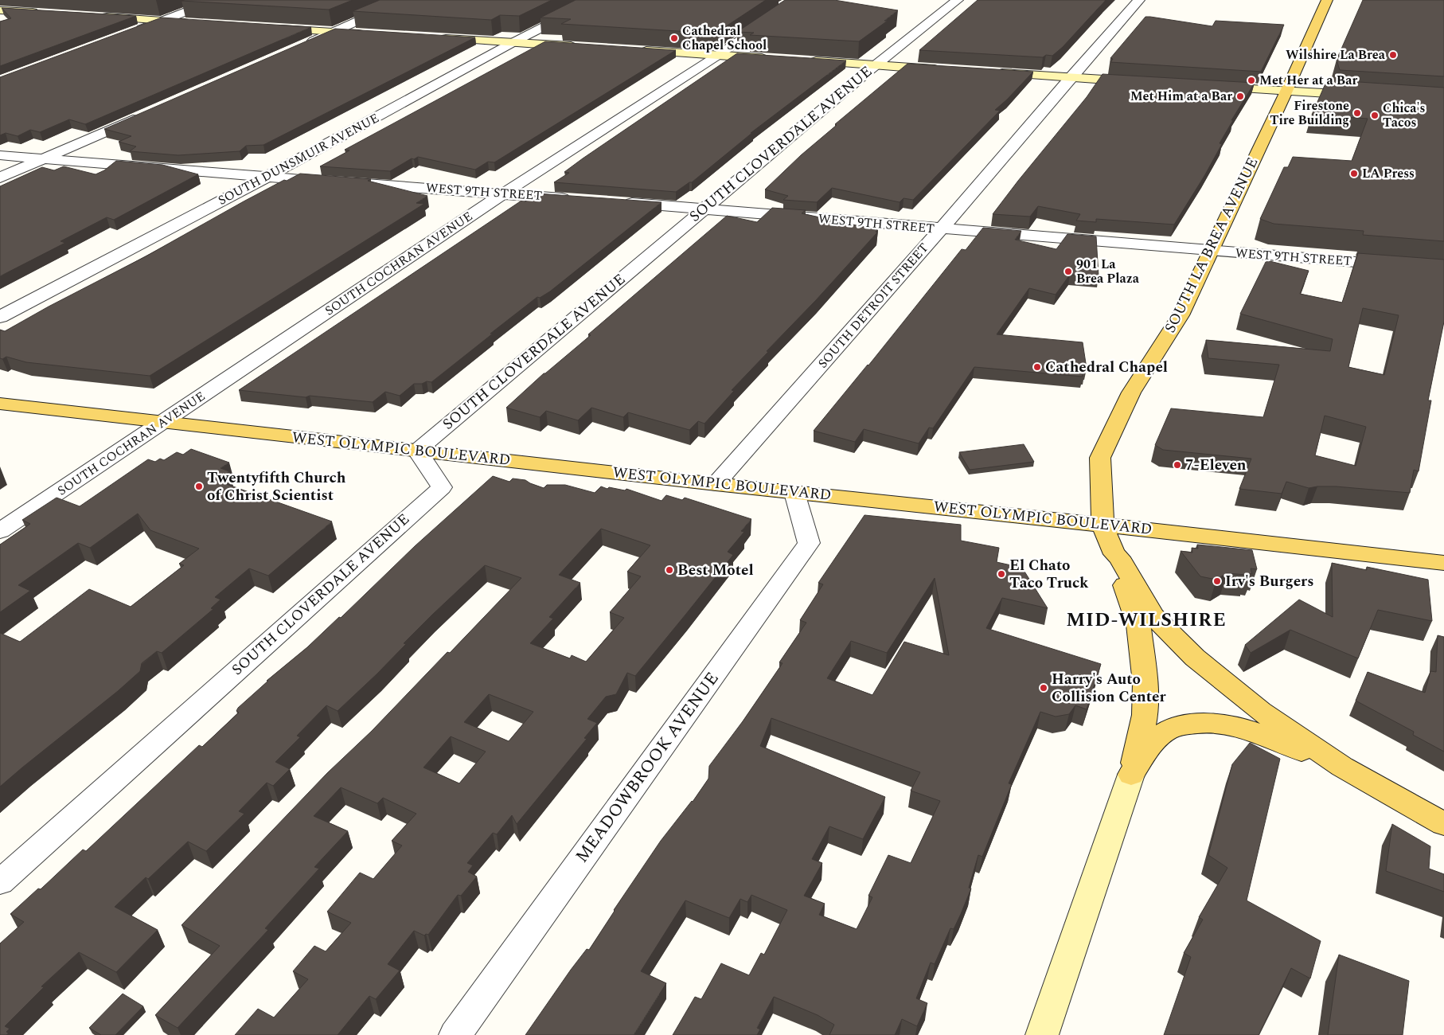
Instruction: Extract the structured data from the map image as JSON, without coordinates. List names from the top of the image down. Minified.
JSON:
{"streets":{"main road":["SOUTH LA BREA AVENUE","WEST OLYMPIC BOULEVARD"],"street":["SOUTH CLOVERDALE AVENUE","SOUTH DUNSMUIR AVENUE","WEST 9TH STREET","SOUTH COCHRAN AVENUE","SOUTH DETROIT STREET","MEADOWBROOK AVENUE"]},"crossings":[["SOUTH CLOVERDALE AVENUE","WEST 9TH STREET"],["SOUTH CLOVERDALE AVENUE","WEST OLYMPIC BOULEVARD"],["SOUTH DUNSMUIR AVENUE","WEST 9TH STREET"],["WEST 9TH STREET","SOUTH LA BREA AVENUE"],["WEST 9TH STREET","SOUTH COCHRAN AVENUE"],["WEST 9TH STREET","SOUTH DETROIT STREET"],["SOUTH LA BREA AVENUE","WEST OLYMPIC BOULEVARD"],["SOUTH COCHRAN AVENUE","WEST OLYMPIC BOULEVARD"],["SOUTH DETROIT STREET","WEST OLYMPIC BOULEVARD"],["WEST OLYMPIC BOULEVARD","MEADOWBROOK AVENUE"]],"districts":["MID-WILSHIRE"],"places":["Cathedral Chapel School","Wilshire La Brea","Met Her at a Bar","Met Him at a Bar","Firestone Tire Building","Chica's Tacos","LA Press","901 La Brea Plaza","Cathedral Chapel","7-Eleven","Twentyfifth Church of Christ Scientist","Best Motel","El Chato Taco Truck","Irv's Burgers","Harry's Auto Collision Center"]}
